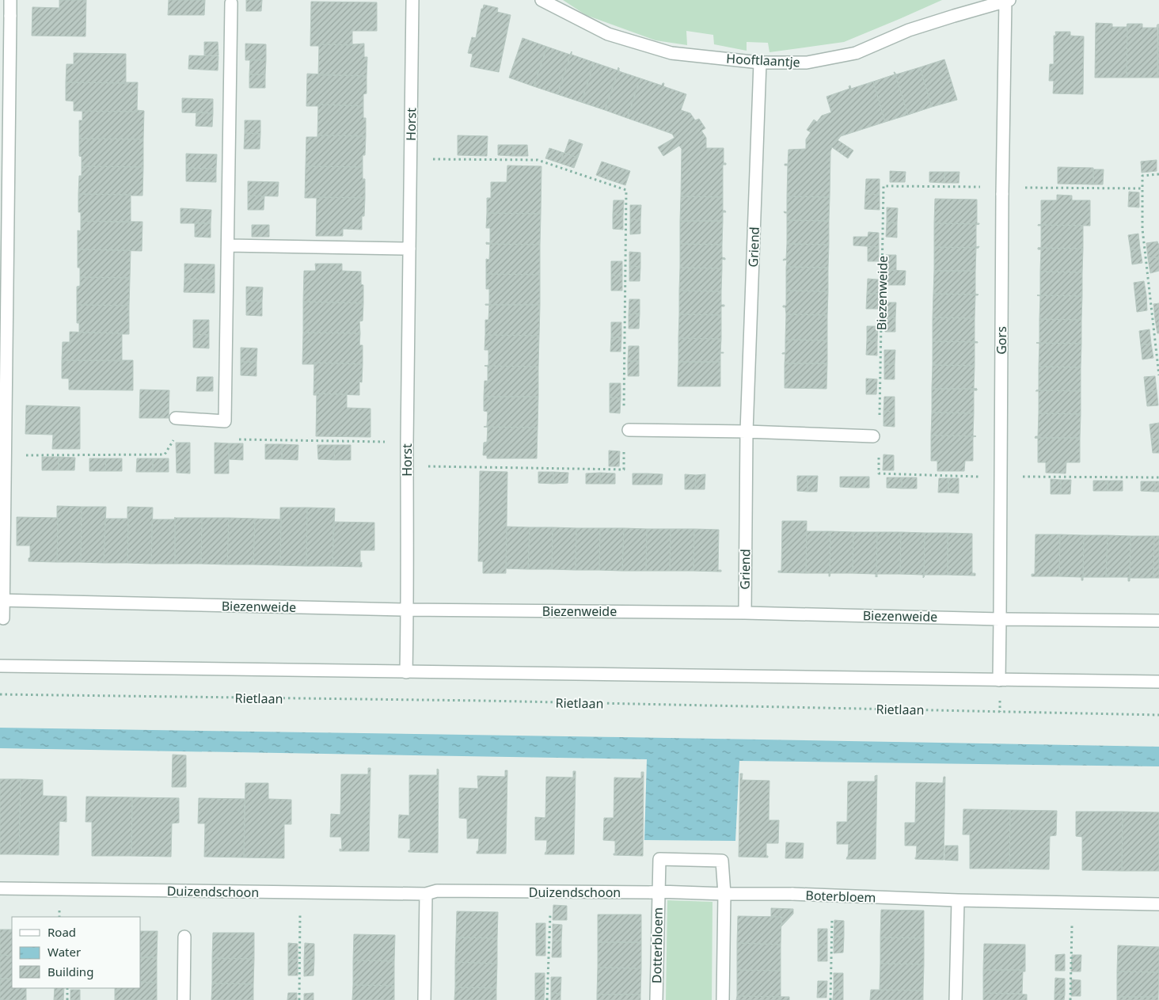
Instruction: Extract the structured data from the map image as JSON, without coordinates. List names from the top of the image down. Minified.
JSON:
{"streets":{"street":["Hooftlaantje","Horst","Griend","Biezenweide","Gors","Duizendschoon","Boterbloem","Dotterbloem"],"path":["Rietlaan"]},"crossings":[["Hooftlaantje","Griend"],["Hooftlaantje","Gors"],["Horst","Biezenweide"],["Griend","Biezenweide"],["Biezenweide","Gors"],["Duizendschoon","Boterbloem"],["Duizendschoon","Dotterbloem"],["Boterbloem","Dotterbloem"]],"legend":["Road","Water","Building"]}
